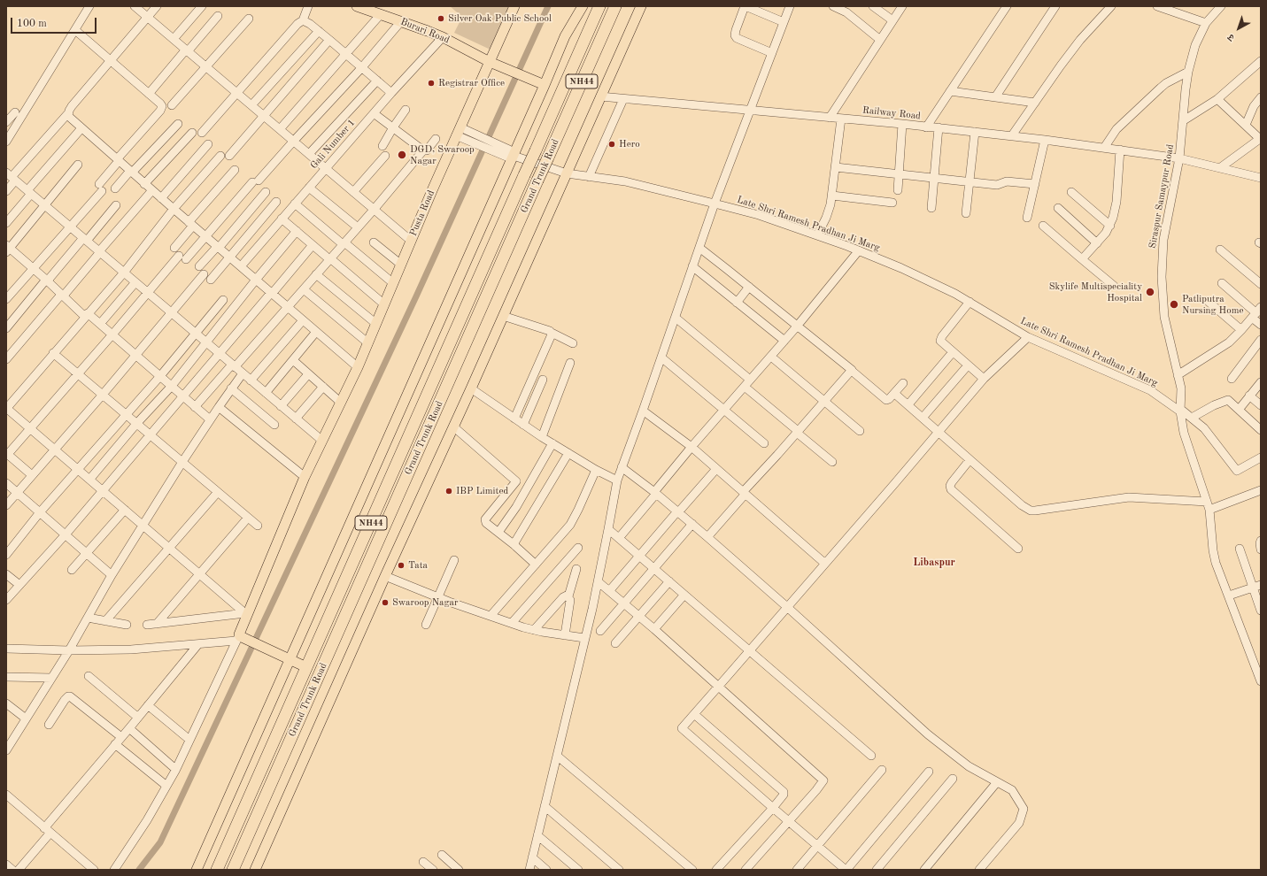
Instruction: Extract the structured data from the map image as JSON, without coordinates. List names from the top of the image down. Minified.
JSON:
{"streets":{"highway":["NH44","Grand Trunk Road"],"main road":["Burari Road","Pusta Road"],"street":["Railway Road","Gali Number 1","Siraspur Samaypur Road","Late Shri Ramesh Pradhan Ji Marg"]},"crossings":[["Burari Road","Gali Number 1"],["Burari Road","Pusta Road"],["Railway Road","Siraspur Samaypur Road"],["Siraspur Samaypur Road","Late Shri Ramesh Pradhan Ji Marg"]],"districts":["Libaspur"],"places":["Silver Oak Public School","Registrar Office","Hero","DGD, Swaroop Nagar","Skylife Multispeciality Hospital","Patliputra Nursing Home","IBP Limited","Tata","Swaroop Nagar"],"scale_bar":"100 m","north":"bottom left"}
